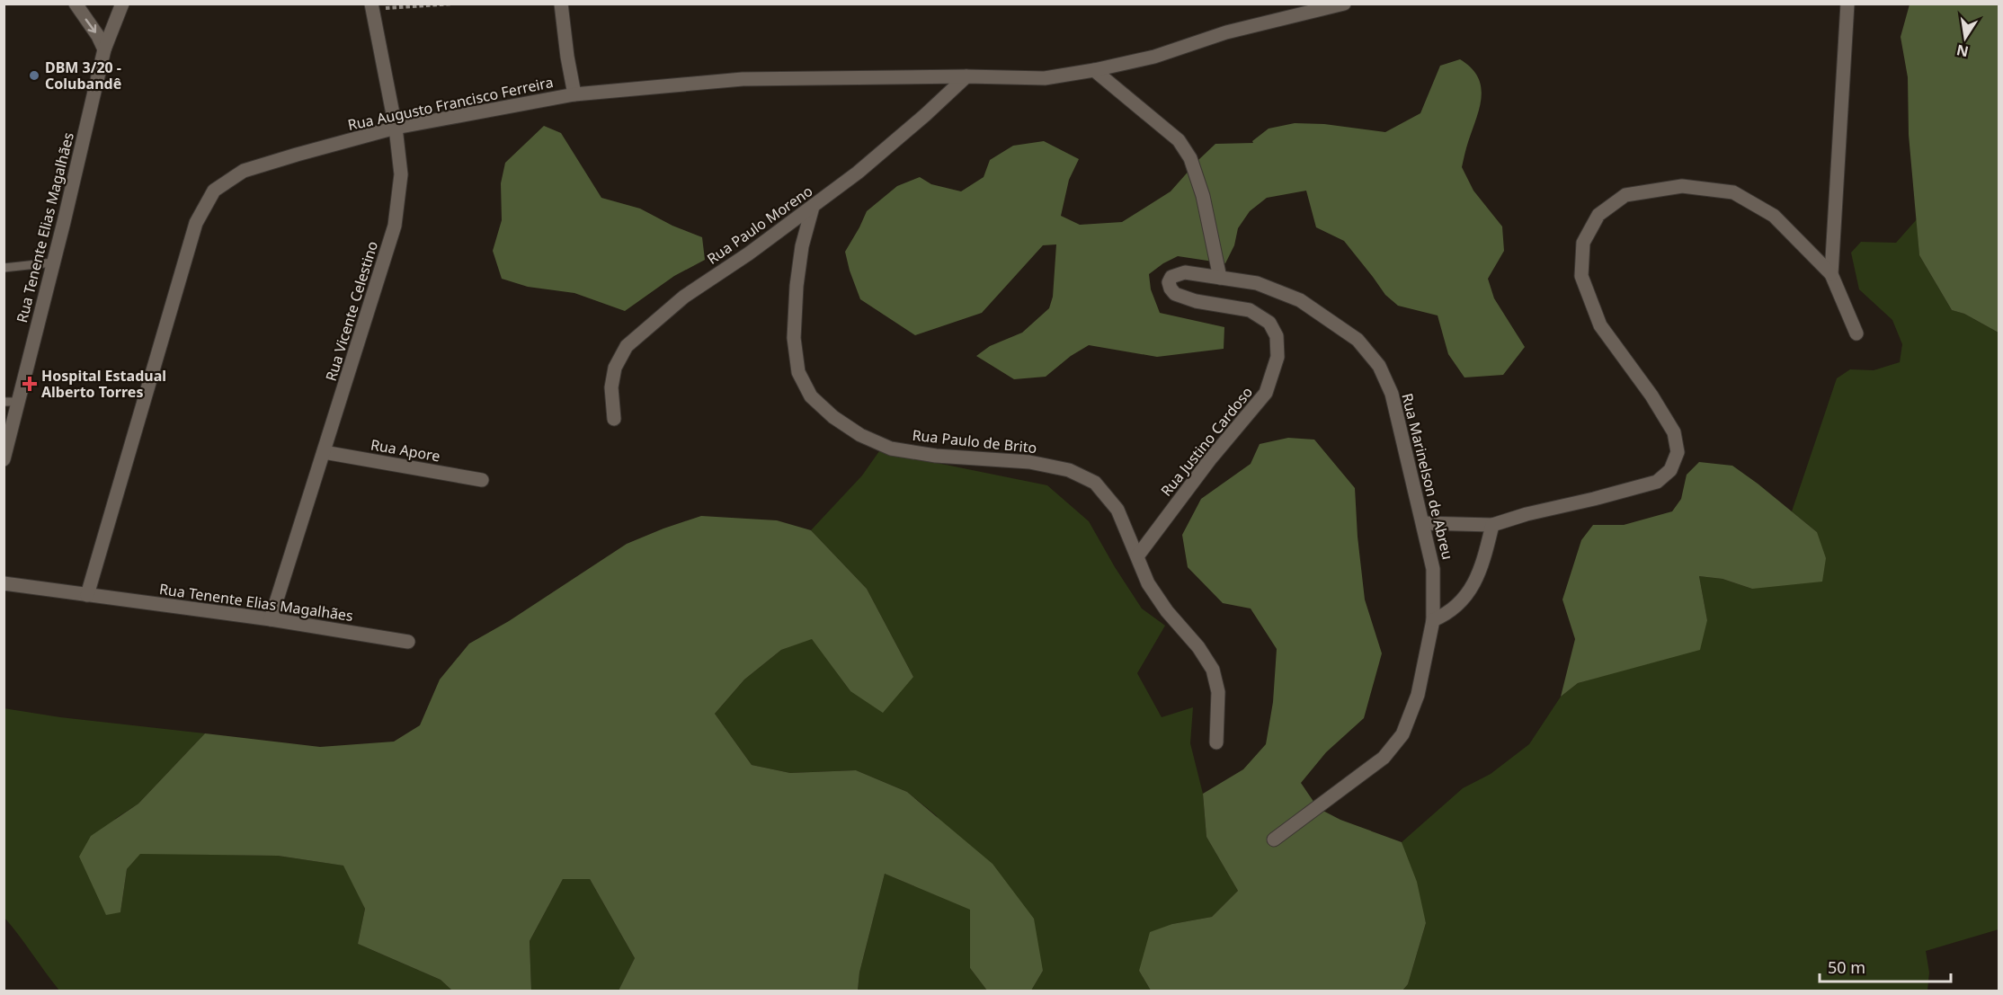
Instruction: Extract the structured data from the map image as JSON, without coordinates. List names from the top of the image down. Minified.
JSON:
{"streets":{"street":["Rua Augusto Francisco Ferreira","Rua Paulo Moreno","Rua Tenente Elias Magalhães","Rua Vicente Celestino","Rua Paulo de Brito","Rua Justino Cardoso","Rua Apore","Rua Marinelson de Abreu"]},"crossings":[["Rua Augusto Francisco Ferreira","Rua Paulo Moreno"],["Rua Augusto Francisco Ferreira","Rua Tenente Elias Magalhães"],["Rua Augusto Francisco Ferreira","Rua Vicente Celestino"],["Rua Paulo Moreno","Rua Paulo de Brito"],["Rua Tenente Elias Magalhães","Rua Vicente Celestino"],["Rua Vicente Celestino","Rua Apore"],["Rua Paulo de Brito","Rua Justino Cardoso"],["Rua Justino Cardoso","Rua Marinelson de Abreu"]],"places":{"other":["DBM 3/20 - Colubandê"],"health":["Hospital Estadual Alberto Torres"]},"scale_bar":"50 m","north":"bottom"}
